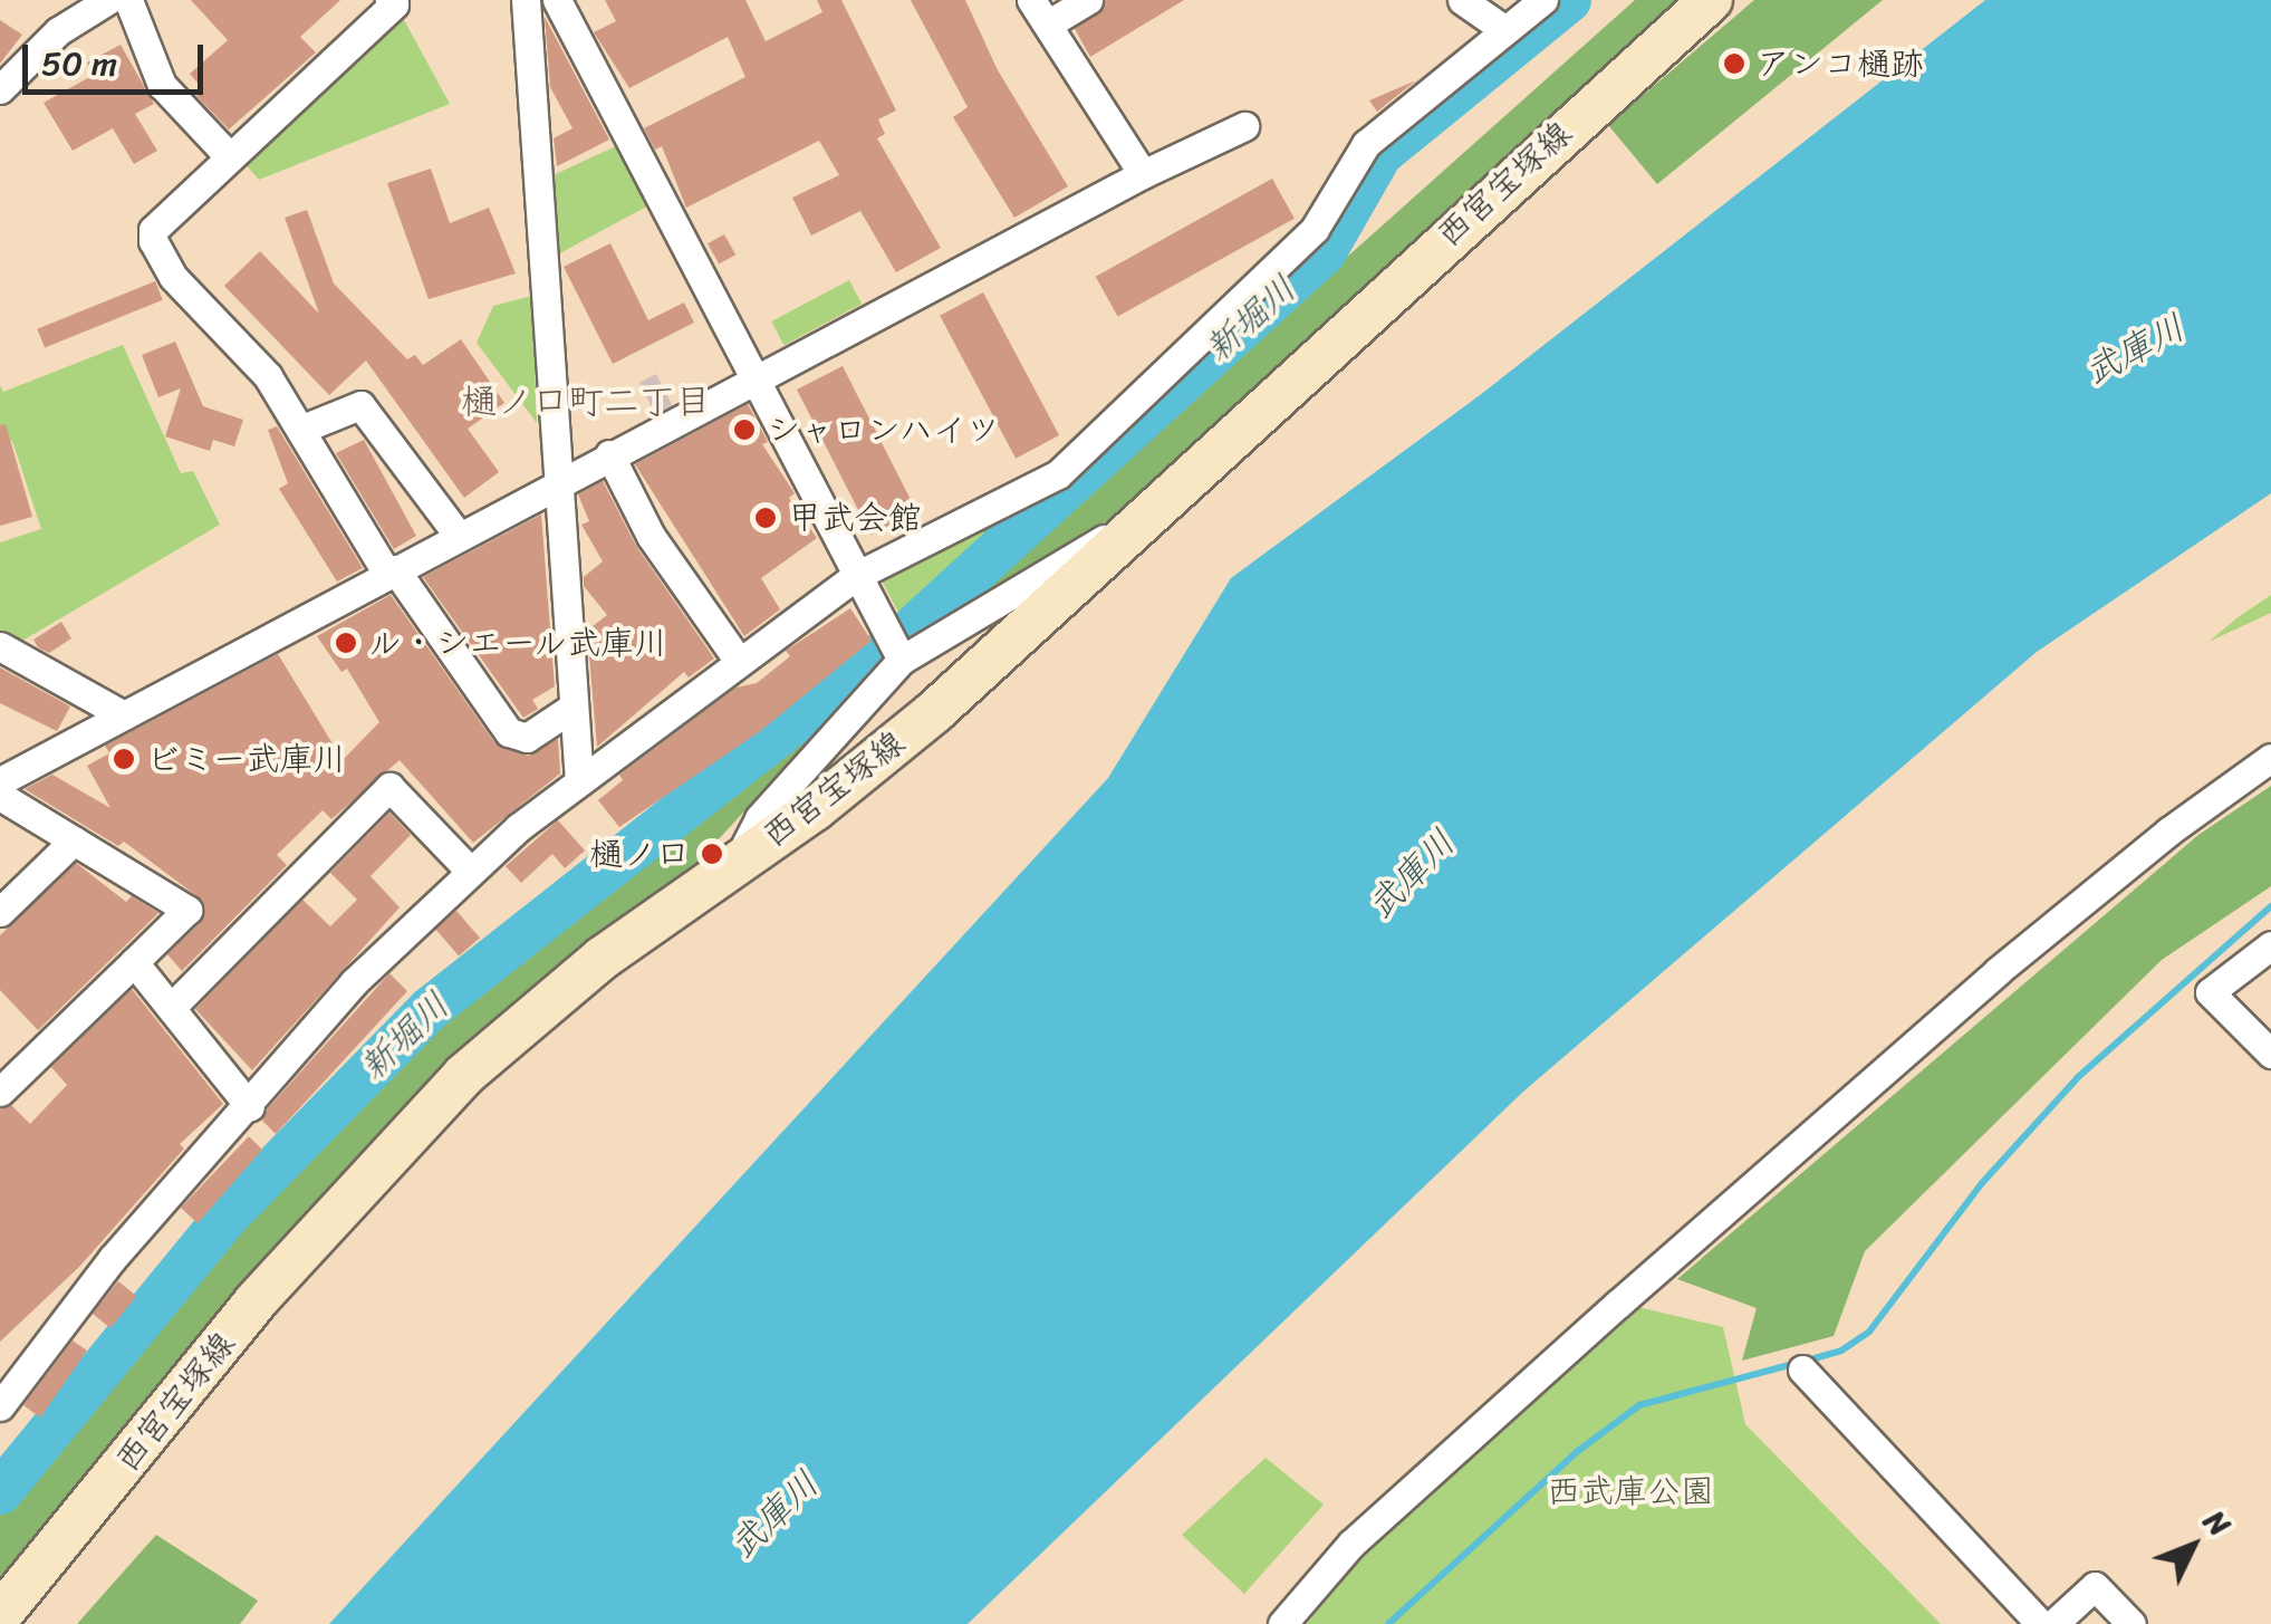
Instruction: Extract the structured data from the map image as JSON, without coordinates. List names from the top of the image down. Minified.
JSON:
{"streets":{"main road":["西宮宝塚線"]},"districts":["樋ノ口町二丁目"],"water":["新堀川","武庫川"],"parks":["西武庫公園"],"places":["アンコ樋跡","シャロンハイツ","甲武会館","ル・シエール武庫川","ビミー武庫川","樋ノ口"],"scale_bar":"50 m","north":"top right"}
